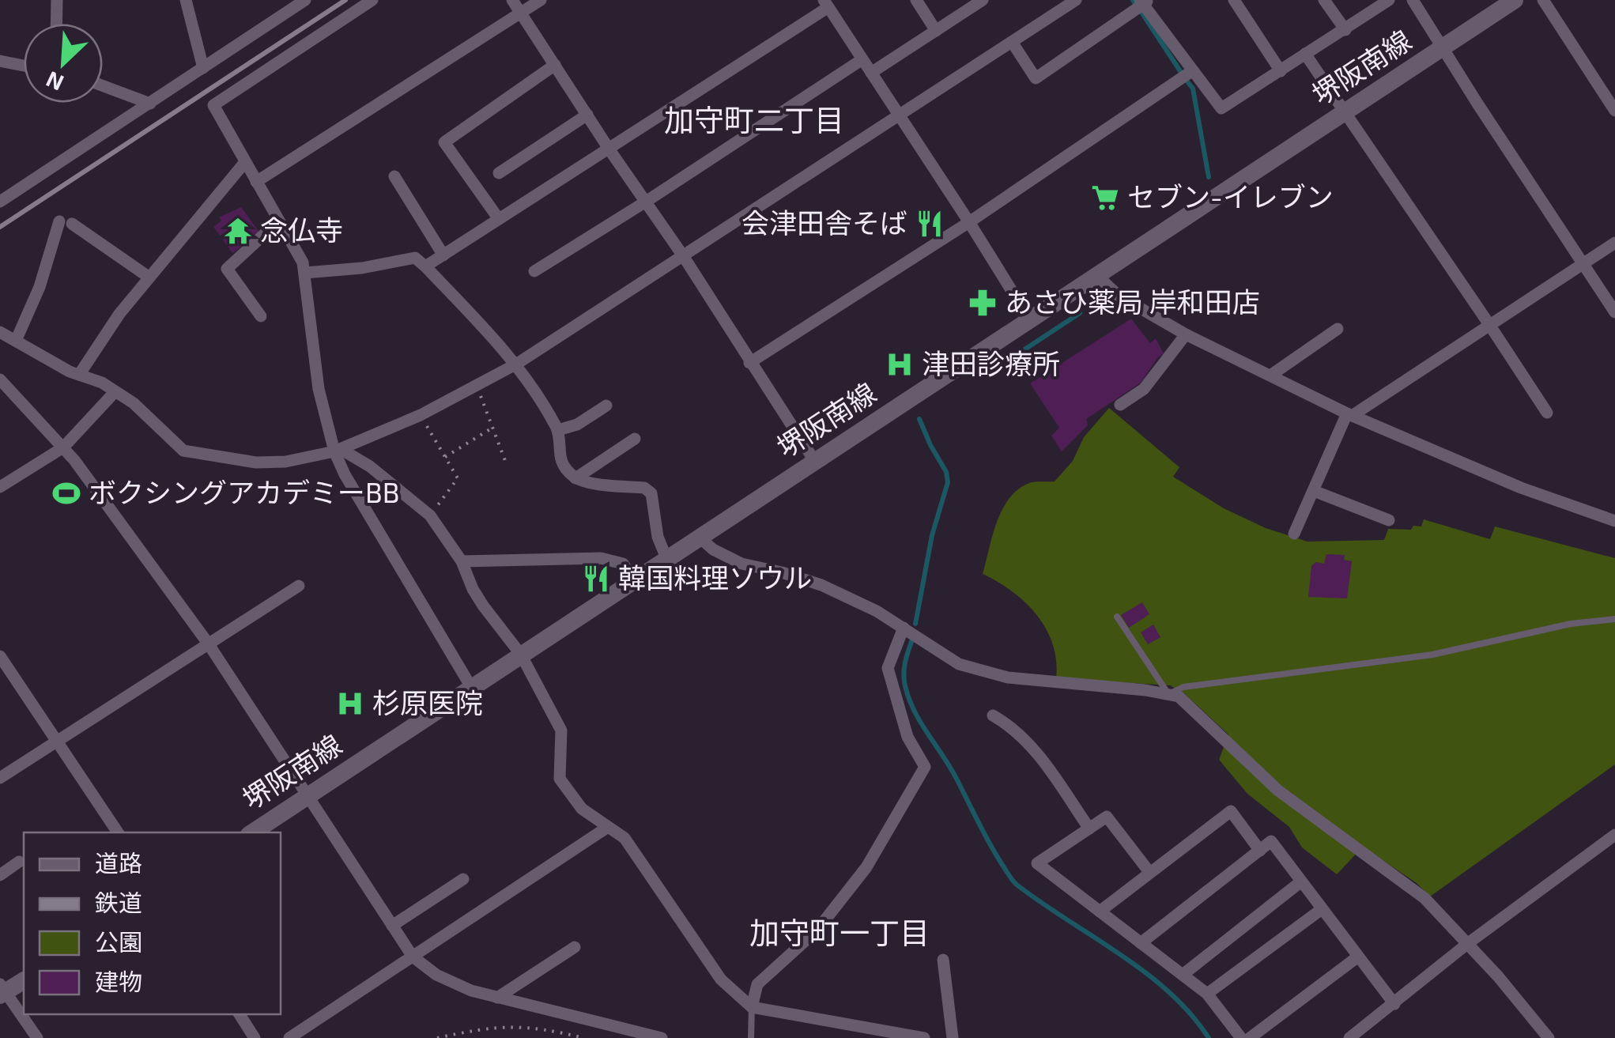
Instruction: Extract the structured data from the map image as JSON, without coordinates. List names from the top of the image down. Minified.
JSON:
{"streets":{"main road":["堺阪南線"]},"districts":["加守町二丁目","加守町一丁目"],"places":{"supermarket":["セブン-イレブン"],"restaurant":["会津田舎そば","韓国料理ソウル"],"temple":["念仏寺"],"pharmacy":["あさひ薬局 岸和田店"],"hospital":["津田診療所","杉原医院"],"sports":["ボクシングアカデミーBB"]},"legend":["道路","鉄道","公園","建物"],"north":"bottom left"}
